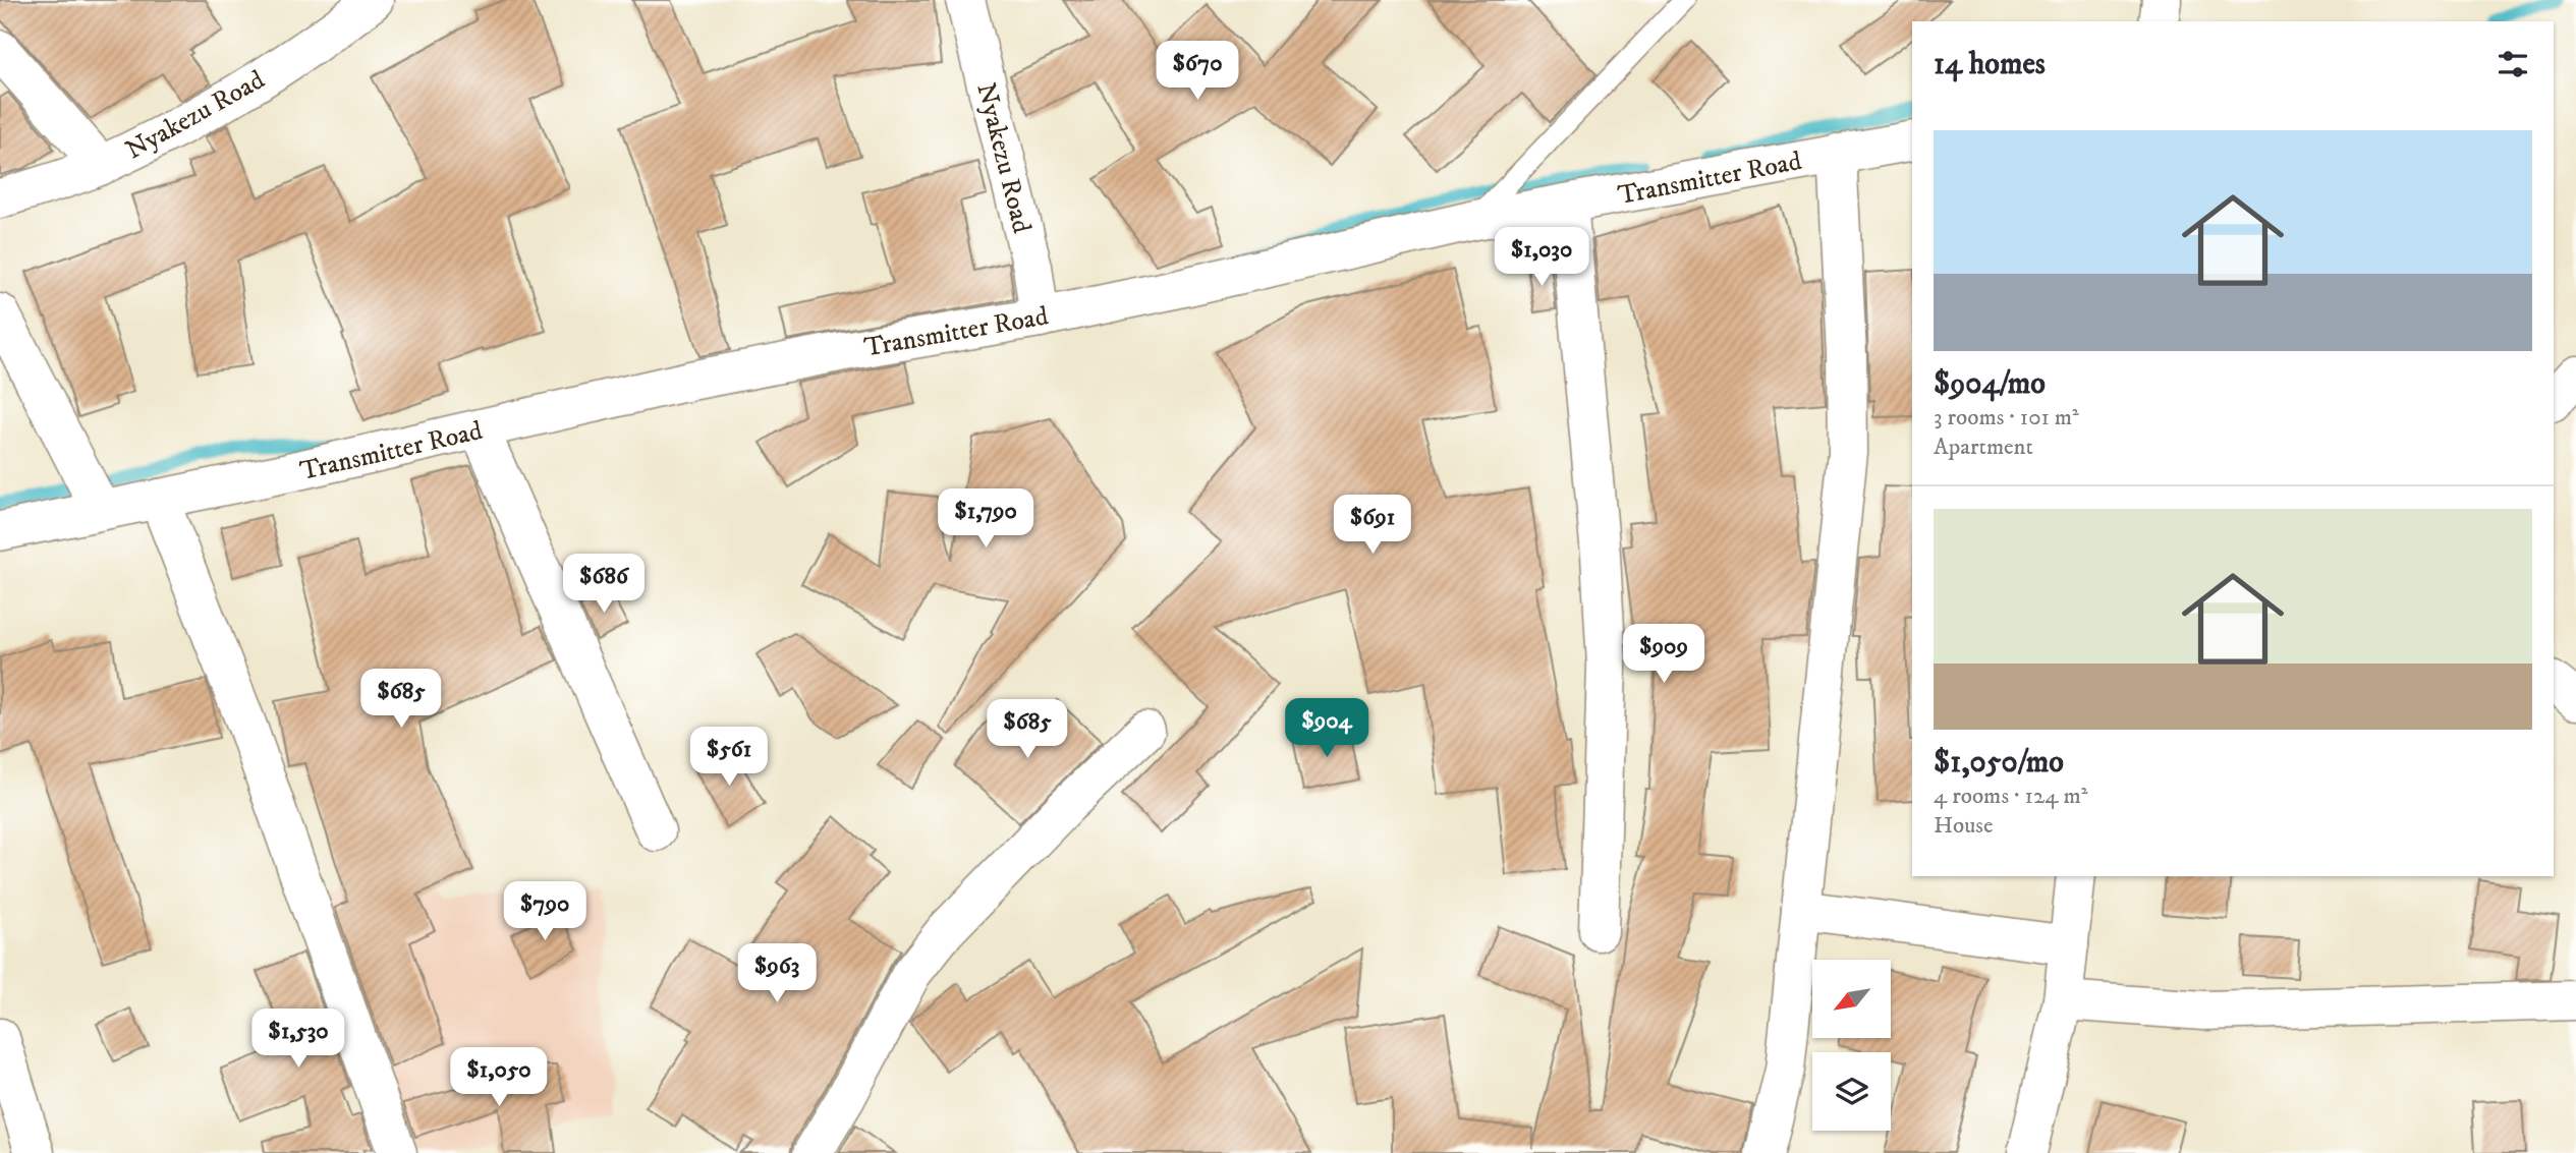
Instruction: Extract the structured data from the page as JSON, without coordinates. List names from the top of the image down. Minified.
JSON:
{"streets":{"street":["Nyakezu Road","Transmitter Road"]},"crossings":[["Nyakezu Road","Transmitter Road"]],"north":"bottom left","page":{"heading":"14 homes","price":["$670","$1,030","$1,790","$691","$686","$909","$685","$904","$685","$561","$790","$963","$1,530","$1,050"],"list":[{"name":"$904/mo","note":"3 rooms · 101 m² · Apartment"},{"name":"$1,050/mo","note":"4 rooms · 124 m² · House"}]}}
